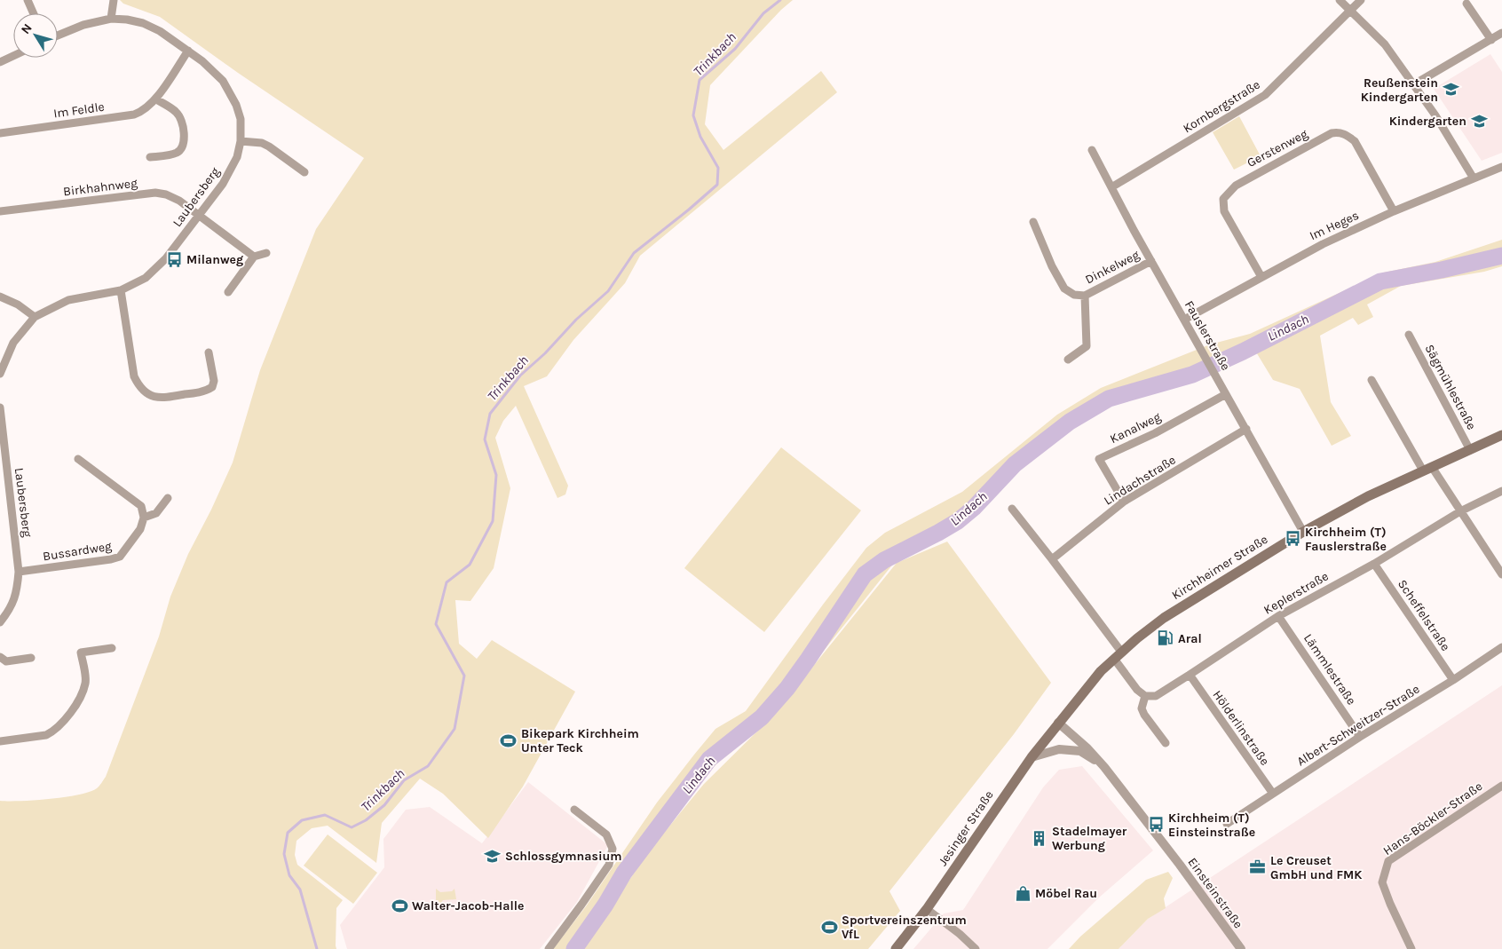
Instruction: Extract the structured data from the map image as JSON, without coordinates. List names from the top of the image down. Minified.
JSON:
{"streets":{"main road":["Kirchheimer Straße","Jesinger Straße"],"street":["Kornbergstraße","Im Feldle","Gerstenweg","Birkhahnweg","Laubersberg","Im Heges","Dinkelweg","Fauslerstraße","Sägmühlestraße","Kanalweg","Lindachstraße","Bussardweg","Keplerstraße","Scheffelstraße","Lämmlestraße","Albert-Schweitzer-Straße","Hölderlinstraße","Hans-Böckler-Straße","Einsteinstraße"]},"crossings":[["Kornbergstraße","Fauslerstraße"],["Im Feldle","Laubersberg"],["Gerstenweg","Im Heges"],["Birkhahnweg","Laubersberg"],["Laubersberg","Bussardweg"],["Im Heges","Fauslerstraße"],["Dinkelweg","Fauslerstraße"],["Fauslerstraße","Kanalweg"],["Fauslerstraße","Lindachstraße"],["Fauslerstraße","Kirchheimer Straße"],["Sägmühlestraße","Kirchheimer Straße"],["Kanalweg","Lindachstraße"],["Kirchheimer Straße","Jesinger Straße"],["Kirchheimer Straße","Einsteinstraße"],["Keplerstraße","Scheffelstraße"],["Keplerstraße","Lämmlestraße"],["Keplerstraße","Hölderlinstraße"],["Scheffelstraße","Albert-Schweitzer-Straße"],["Lämmlestraße","Albert-Schweitzer-Straße"],["Albert-Schweitzer-Straße","Hölderlinstraße"],["Jesinger Straße","Einsteinstraße"]],"water":["Trinkbach","Lindach"],"places":{"school or university":["Reußenstein Kindergarten","Kindergarten","Schlossgymnasium"],"bus stop":["Milanweg","Kirchheim (T) Fauslerstraße","Kirchheim (T) Einsteinstraße"],"fuel station":["Aral"],"sports":["Bikepark Kirchheim Unter Teck","Walter-Jacob-Halle","Sportvereinszentrum VfL"],"building":["Stadelmayer Werbung"],"office":["Le Creuset GmbH und FMK"],"shop":["Möbel Rau"]},"north":"top left"}
